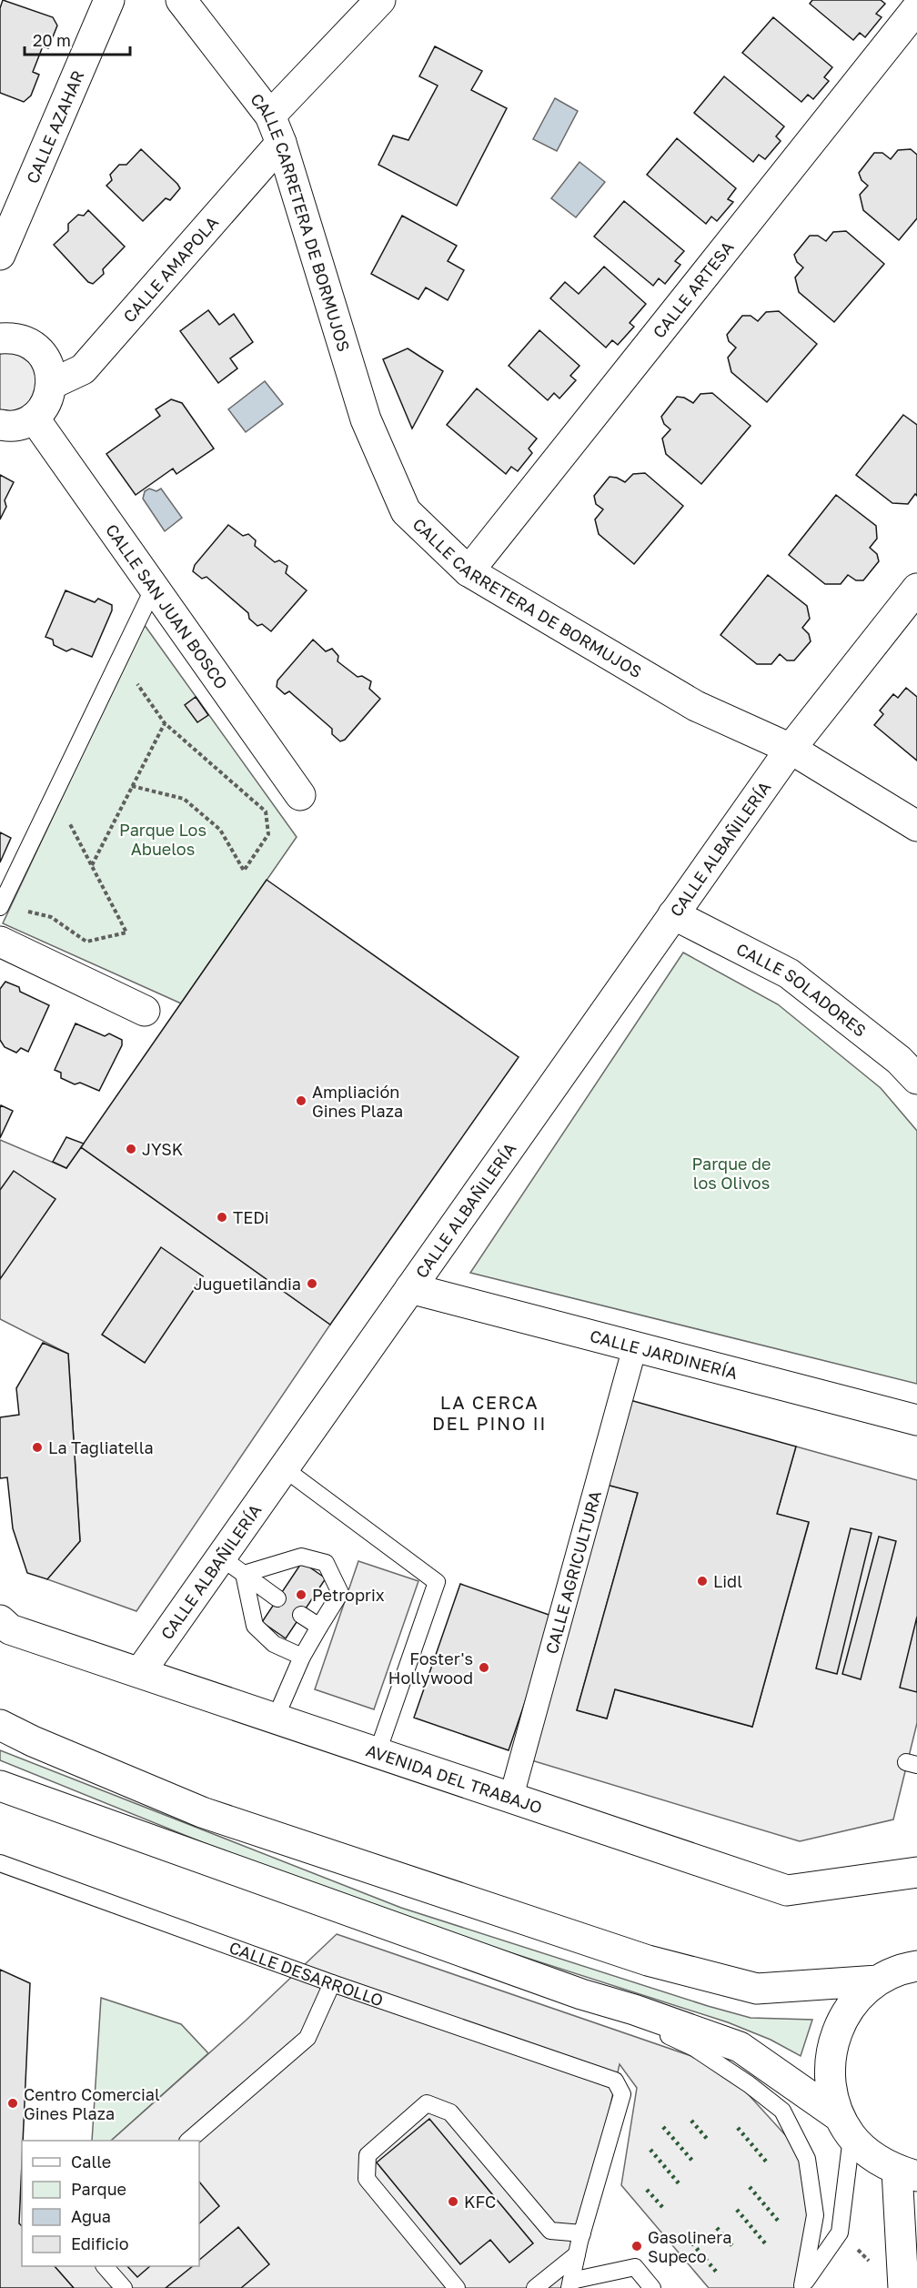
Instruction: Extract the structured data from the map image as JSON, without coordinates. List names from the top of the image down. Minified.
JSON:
{"streets":{"street":["CALLE AZAHAR","CALLE CARRETERA DE BORMUJOS","CALLE AMAPOLA","CALLE ARTESA","CALLE SAN JUAN BOSCO","CALLE ALBAÑILERÍA","CALLE SOLADORES","CALLE JARDINERÍA","CALLE AGRICULTURA","AVENIDA DEL TRABAJO"],"lane":["CALLE DESARROLLO"]},"crossings":[["CALLE CARRETERA DE BORMUJOS","CALLE AMAPOLA"],["CALLE CARRETERA DE BORMUJOS","CALLE ARTESA"],["CALLE CARRETERA DE BORMUJOS","CALLE ALBAÑILERÍA"],["CALLE ALBAÑILERÍA","CALLE SOLADORES"],["CALLE ALBAÑILERÍA","CALLE JARDINERÍA"],["CALLE ALBAÑILERÍA","AVENIDA DEL TRABAJO"],["CALLE JARDINERÍA","CALLE AGRICULTURA"],["CALLE AGRICULTURA","AVENIDA DEL TRABAJO"]],"districts":["LA CERCA DEL PINO II"],"parks":["Parque Los Abuelos","Parque de los Olivos"],"places":["Ampliación Gines Plaza","JYSK","TEDi","Juguetilandia","La Tagliatella","Lidl","Petroprix","Foster's Hollywood","Centro Comercial Gines Plaza","KFC","Gasolinera Supeco"],"legend":["Calle","Parque","Agua","Edificio"],"scale_bar":"20 m"}
